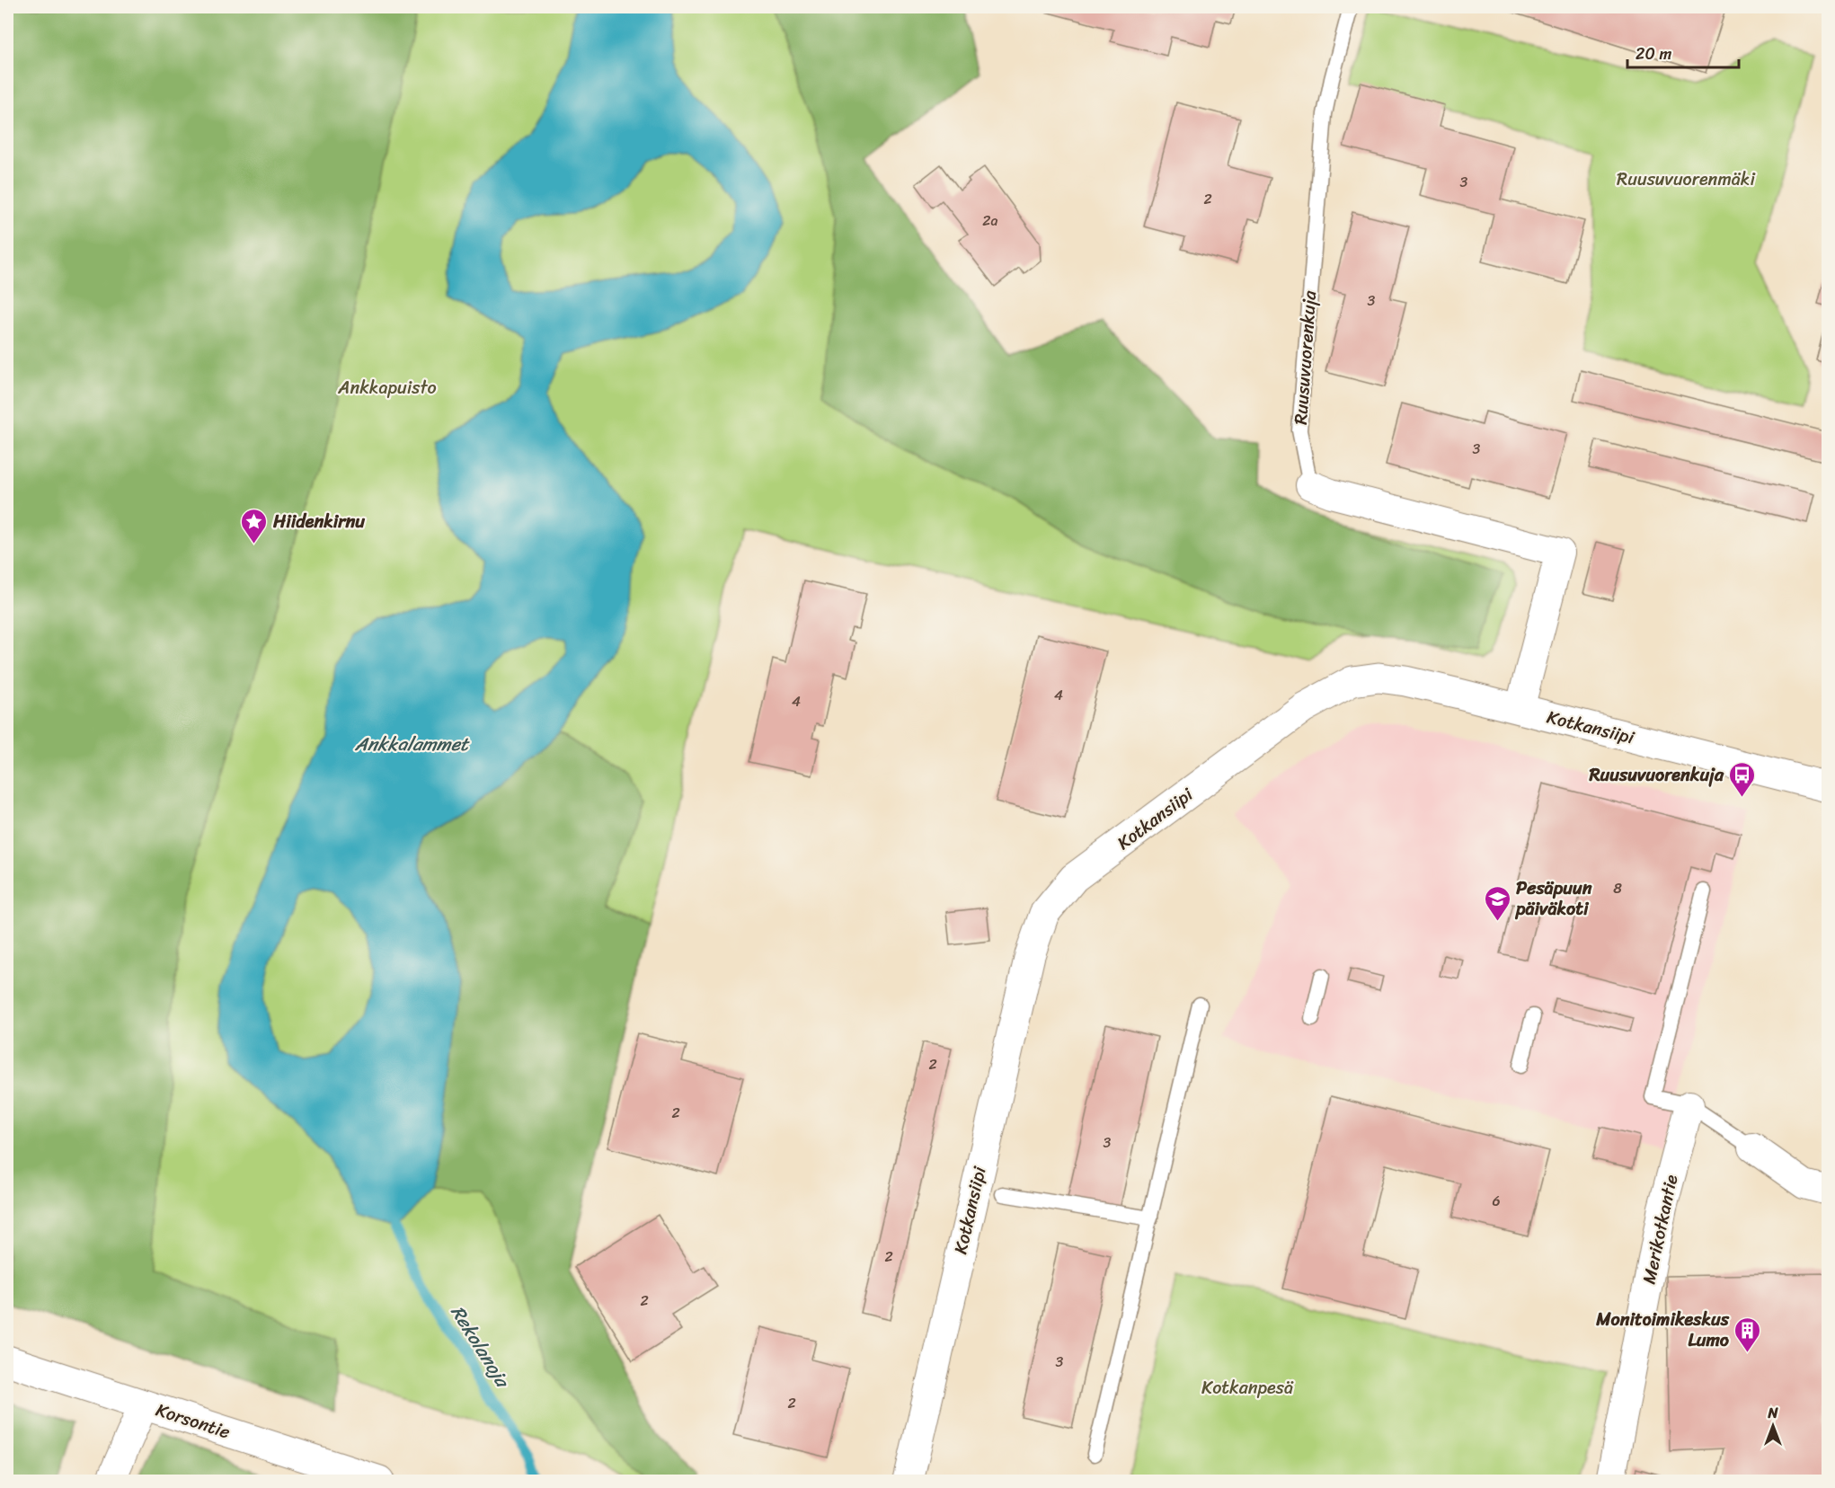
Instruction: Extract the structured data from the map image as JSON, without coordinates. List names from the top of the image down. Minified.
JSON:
{"streets":{"main road":["Kotkansiipi","Korsontie"],"street":["Ruusuvuorenkuja","Merikotkantie"]},"crossings":[["Ruusuvuorenkuja","Kotkansiipi"]],"water":["Ankkalammet","Rekolanoja"],"parks":["Ruusuvuorenmäki","Ankkapuisto","Kotkanpesä"],"places":{"place":["Hiidenkirnu"],"bus stop":["Ruusuvuorenkuja"],"school or university":["Pesäpuun päiväkoti"],"building":["Monitoimikeskus Lumo"]},"house_numbers":["3","2","2a","3","3","4","4","8","2","2","3","6","2","2","3","2"],"scale_bar":"20 m","north":"top"}
